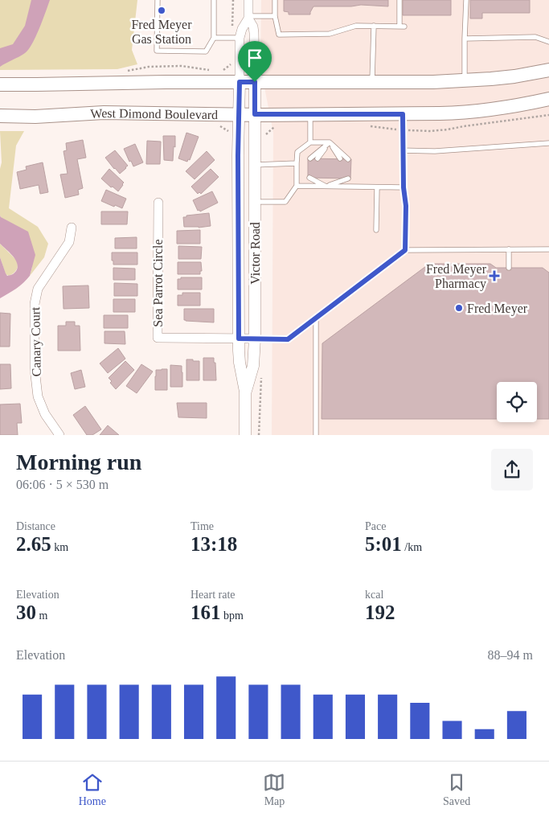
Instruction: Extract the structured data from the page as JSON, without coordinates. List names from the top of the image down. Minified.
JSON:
{"streets":{"main road":["West Dimond Boulevard"],"street":["Victor Road","Sea Parrot Circle","Canary Court"]},"crossings":[["West Dimond Boulevard","Victor Road"],["Victor Road","Sea Parrot Circle"]],"places":{"other":["Fred Meyer Gas Station","Fred Meyer"],"health":["Fred Meyer Pharmacy"]},"page":{"heading":["Morning run","06:06 · 5 × 530 m"],"stats":[["Distance","2.65 km"],["Time","13:18"],["Pace","5:01 /km"],["Elevation","30 m"],["Heart rate","161 bpm"],["kcal","192"]],"chart":["Elevation","88–94 m"],"tabs":["Home","Map","Saved"]}}
